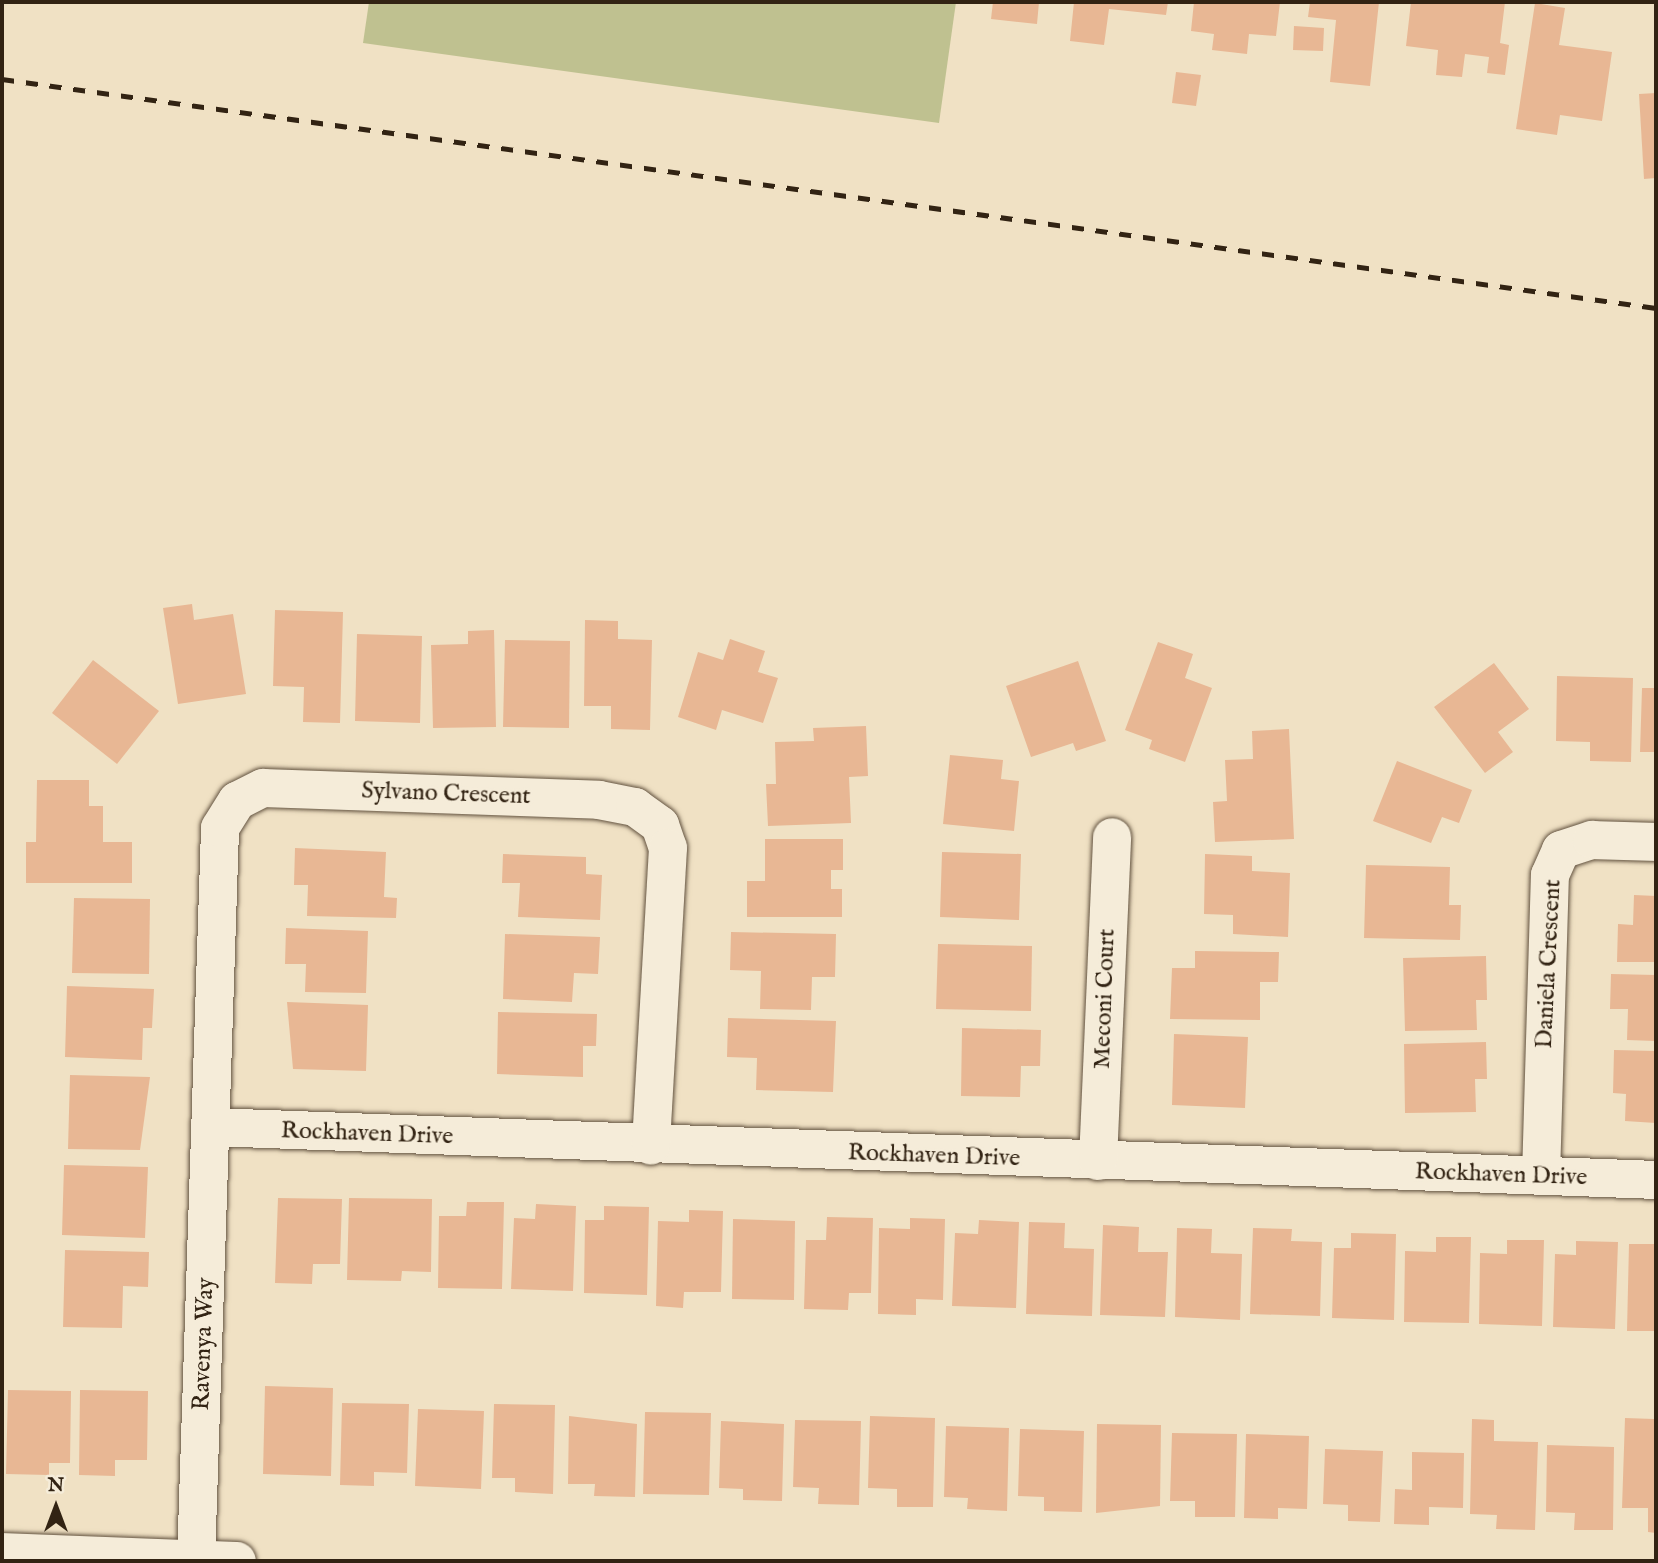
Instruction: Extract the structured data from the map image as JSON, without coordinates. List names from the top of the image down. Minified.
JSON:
{"streets":{"street":["Sylvano Crescent","Daniela Crescent","Meconi Court","Rockhaven Drive","Ravenya Way"]},"crossings":[["Sylvano Crescent","Rockhaven Drive"],["Sylvano Crescent","Ravenya Way"],["Daniela Crescent","Rockhaven Drive"],["Meconi Court","Rockhaven Drive"],["Rockhaven Drive","Ravenya Way"]],"north":"top"}
